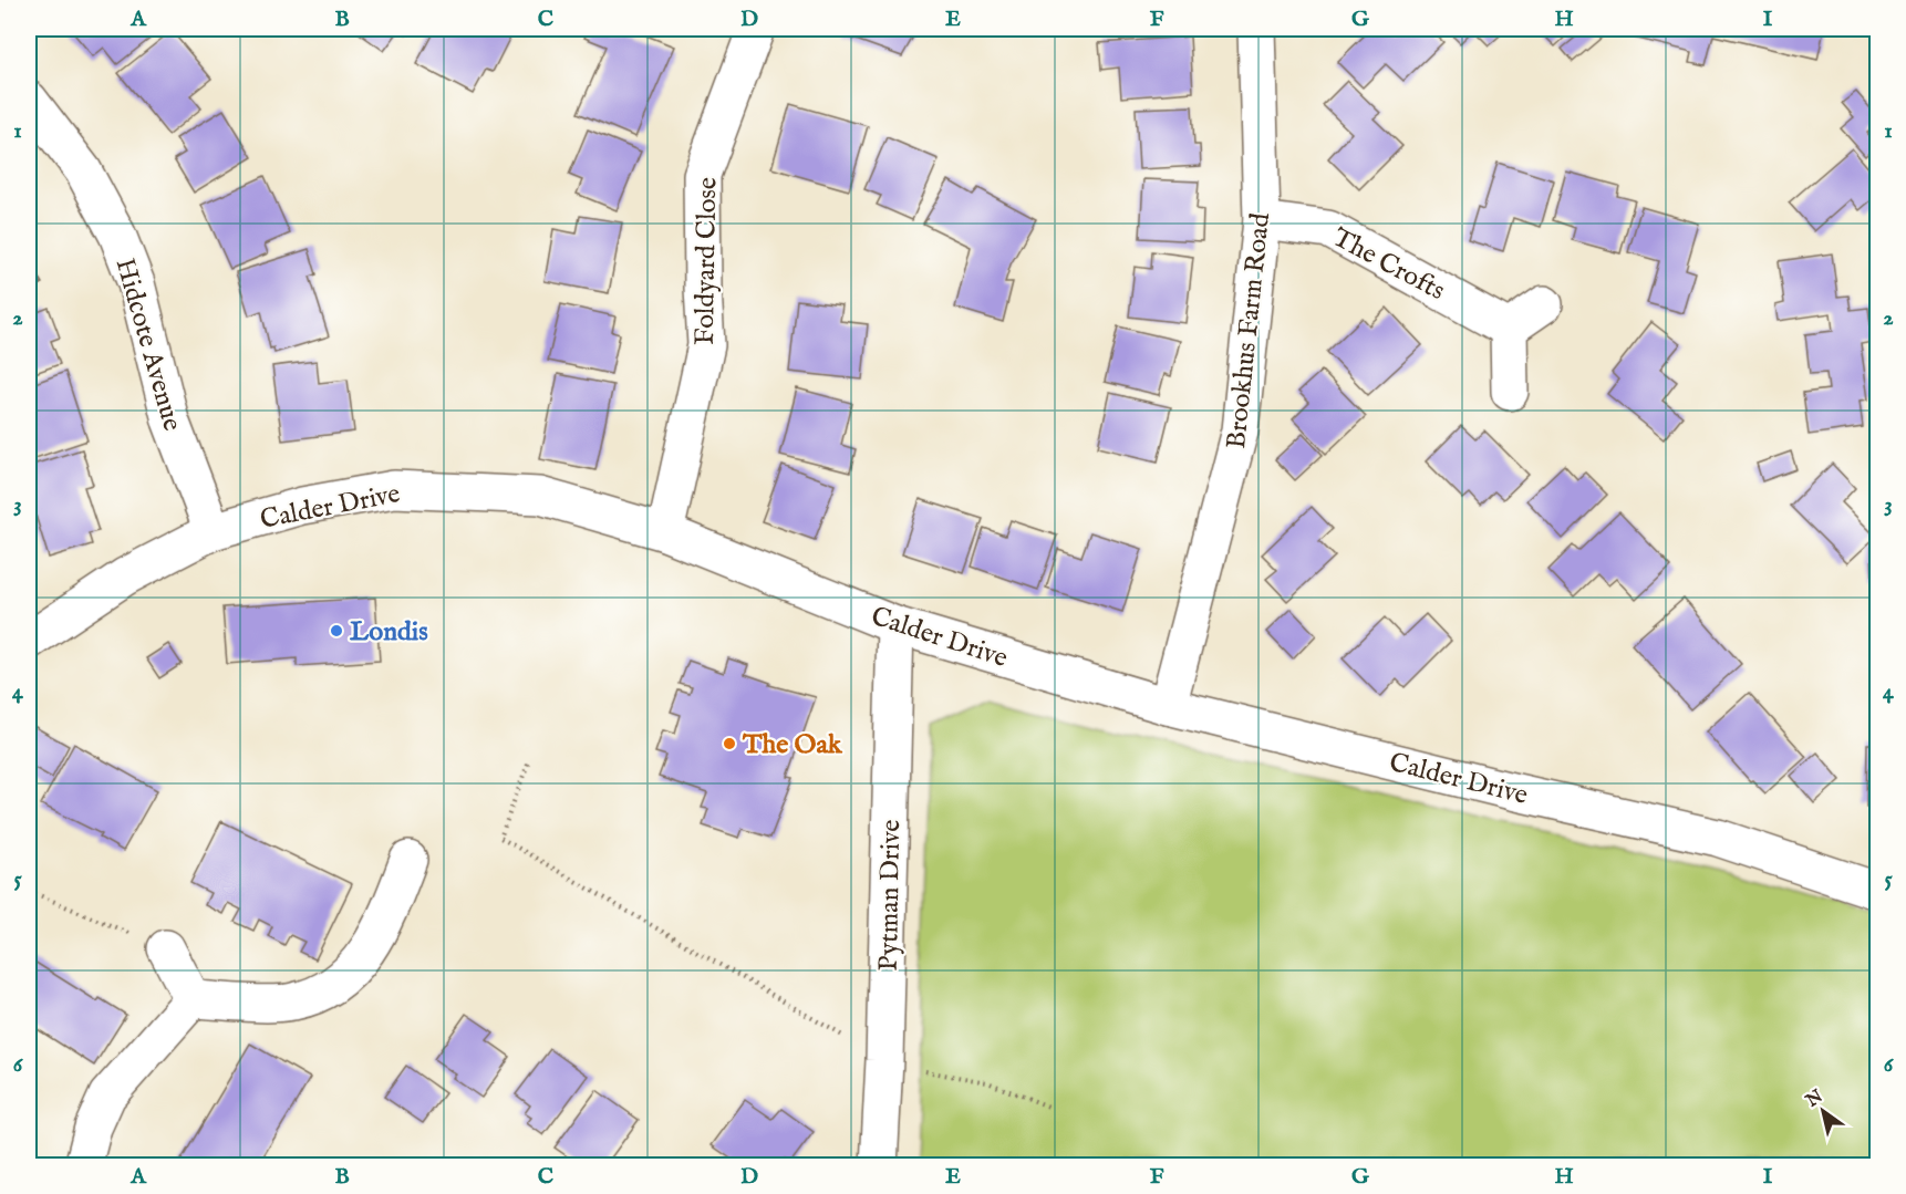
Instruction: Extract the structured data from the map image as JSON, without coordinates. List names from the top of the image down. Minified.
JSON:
{"streets":{"street":["Foldyard Close","The Crofts","Brookhus Farm Road","Hidcote Avenue","Calder Drive","Pytman Drive"]},"crossings":[["Foldyard Close","Calder Drive"],["The Crofts","Brookhus Farm Road"],["Brookhus Farm Road","Calder Drive"],["Hidcote Avenue","Calder Drive"],["Calder Drive","Pytman Drive"]],"places":["Londis","The Oak"],"north":"top left","grid":{"columns":["A","B","C","D","E","F","G","H","I"],"rows":["1","2","3","4","5","6"]}}
